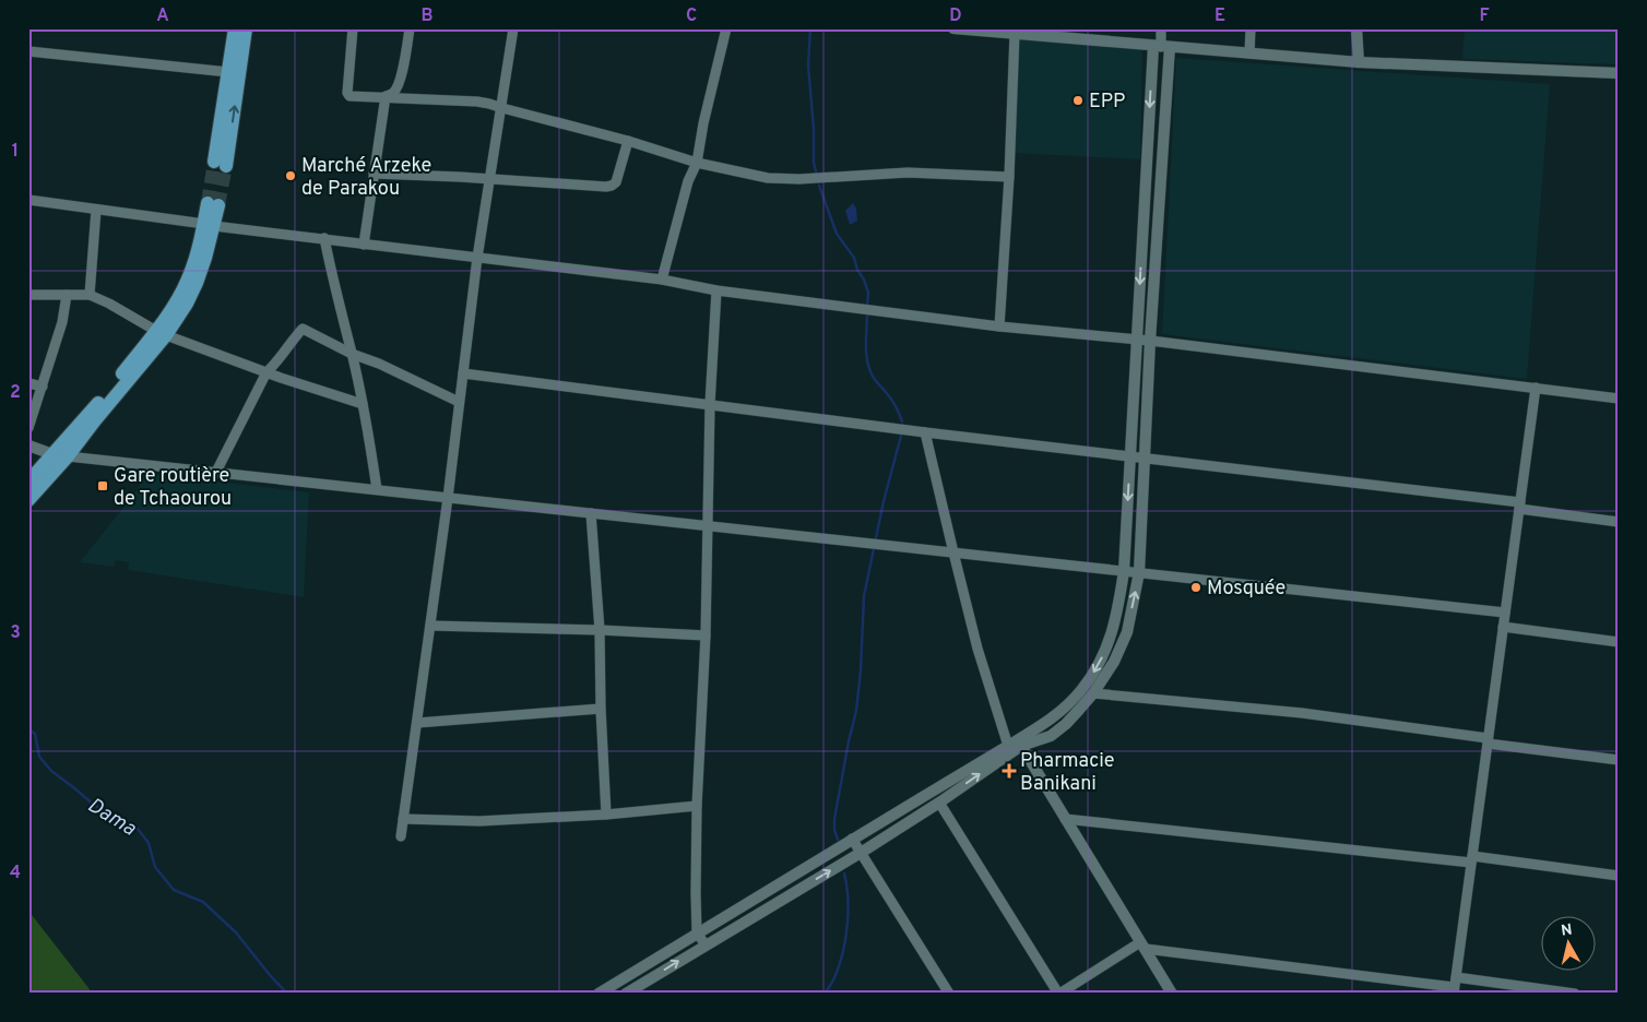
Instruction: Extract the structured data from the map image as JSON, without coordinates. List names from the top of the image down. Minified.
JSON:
{"water":["Dama"],"places":{"other":["EPP","Marché Arzeke de Parakou","Mosquée"],"transit":["Gare routière de Tchaourou"],"health":["Pharmacie Banikani"]},"north":"top","grid":{"columns":["A","B","C","D","E","F"],"rows":["1","2","3","4"]}}
